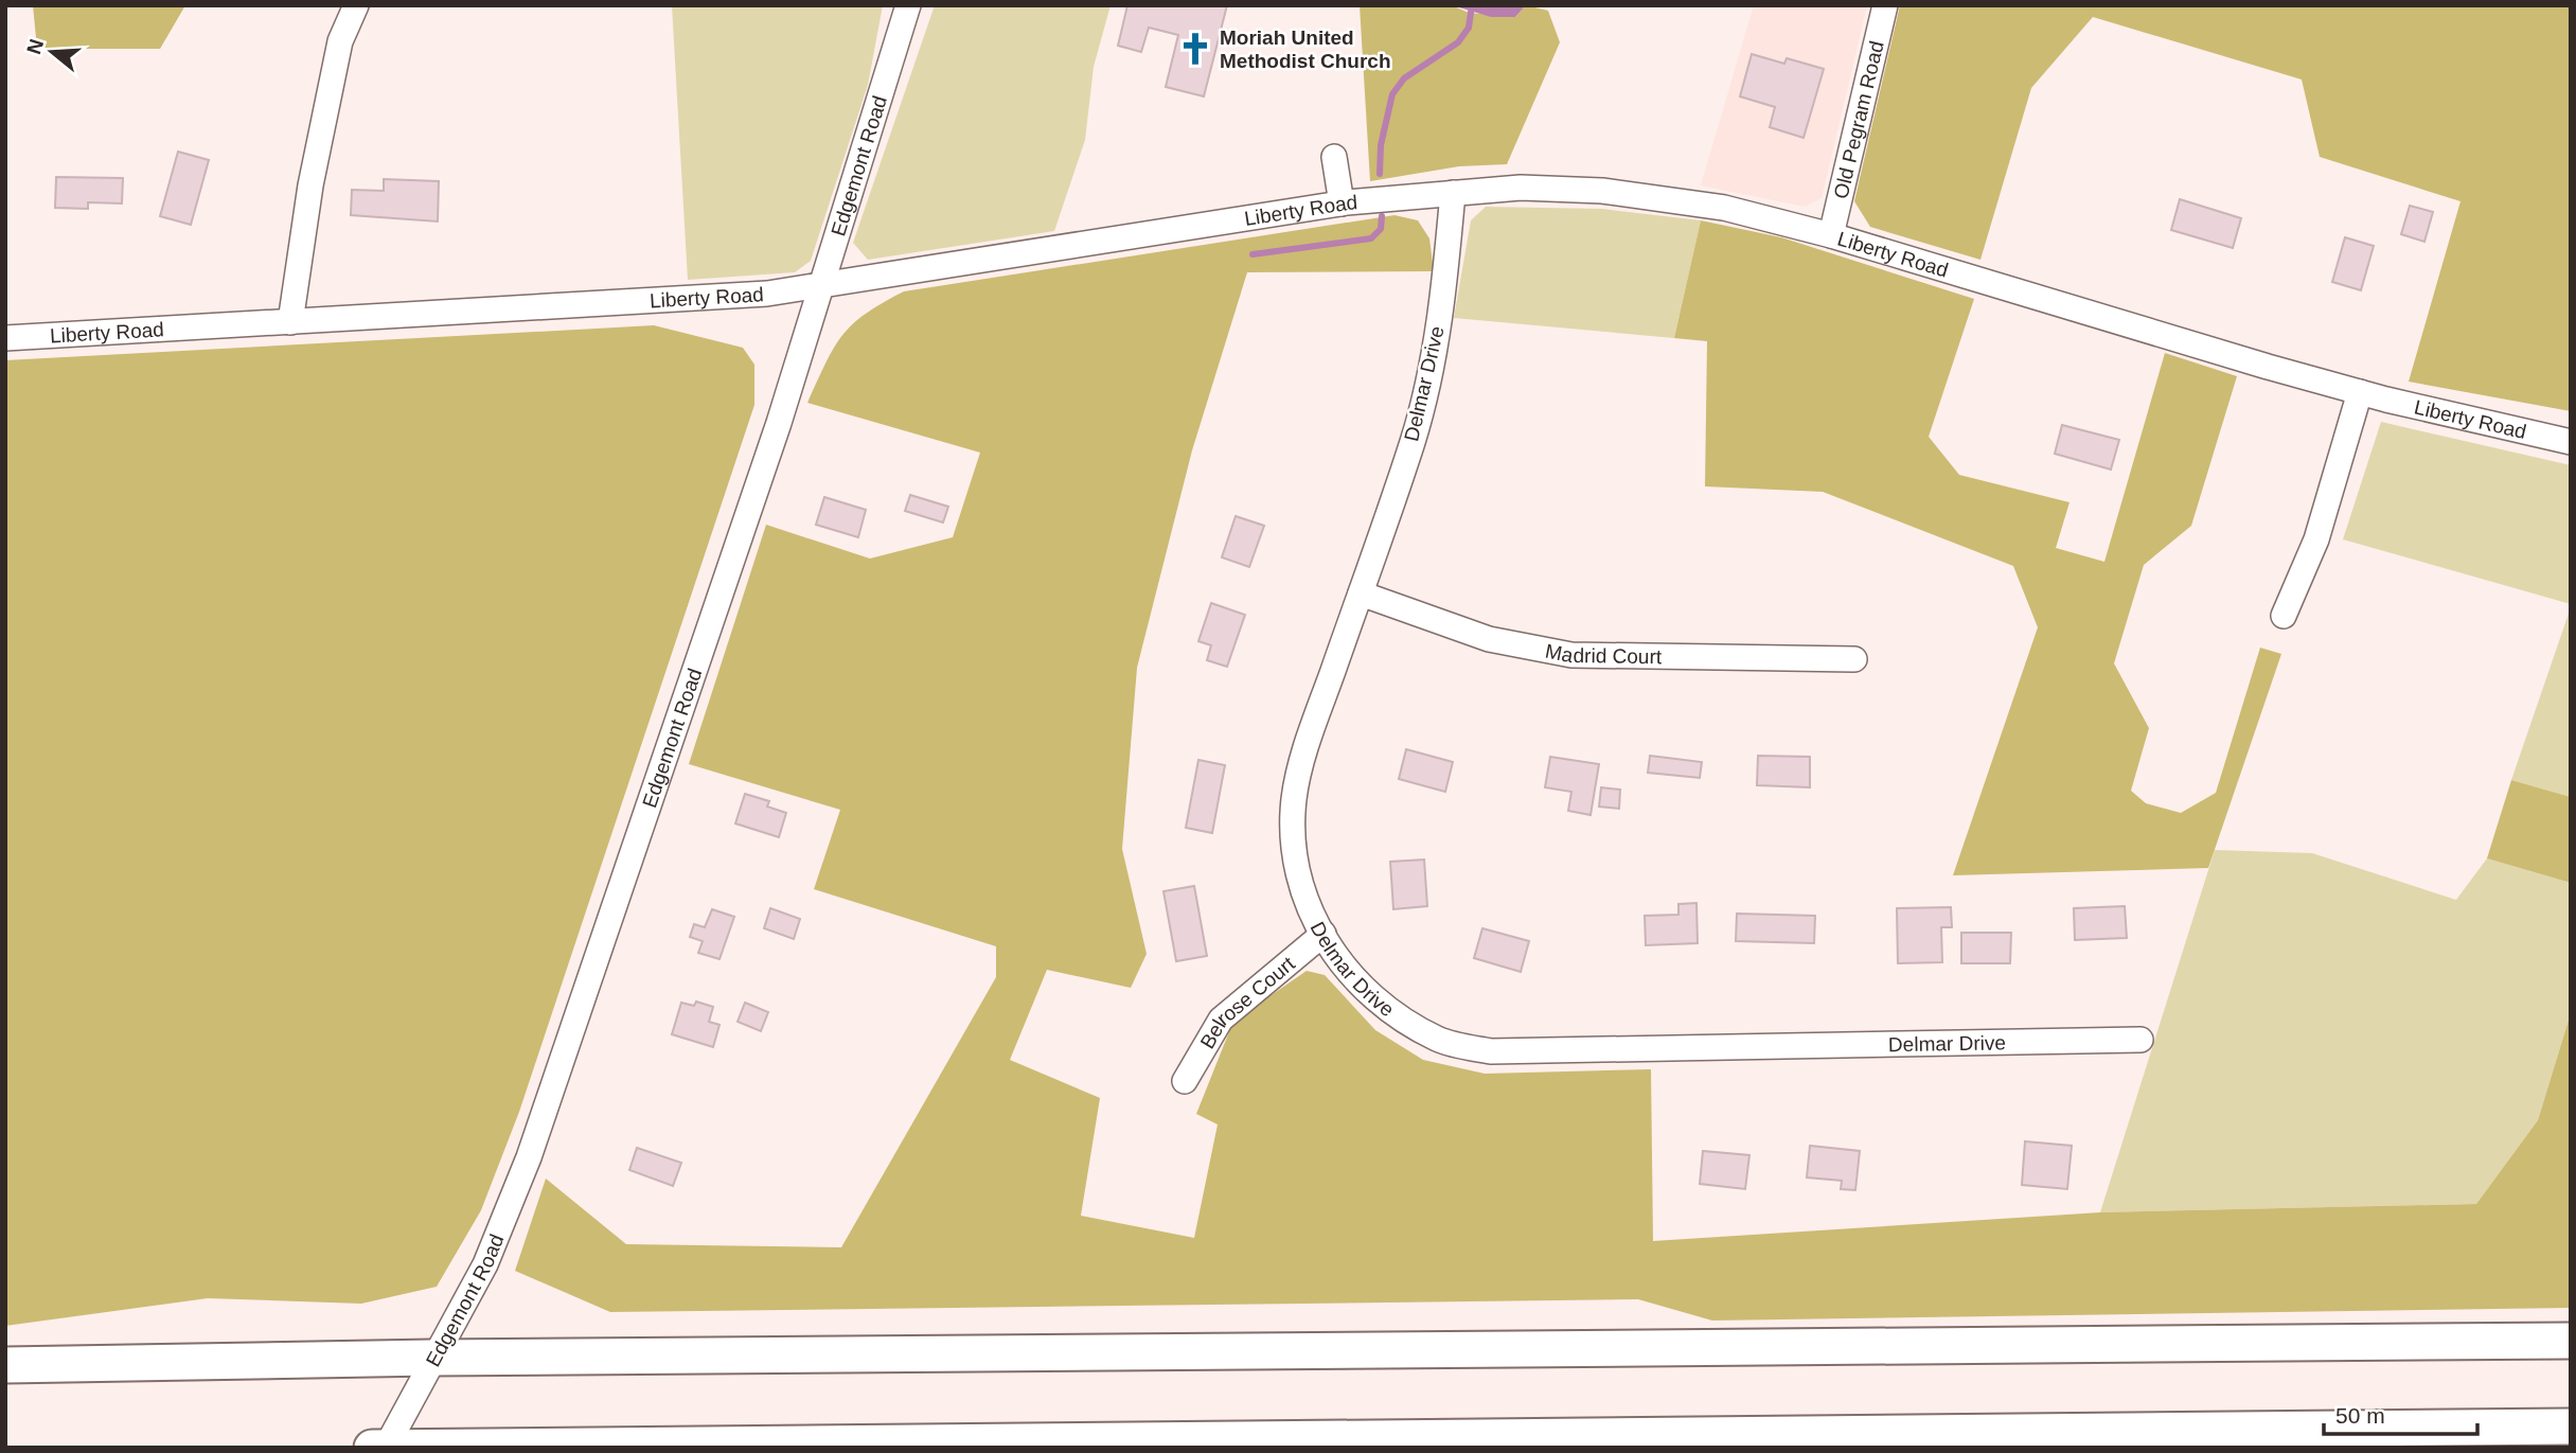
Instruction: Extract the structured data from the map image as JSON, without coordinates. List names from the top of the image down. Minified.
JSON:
{"streets":{"street":["Old Pegram Road","Edgemont Road","Liberty Road","Delmar Drive","Madrid Court","Belrose Court"]},"crossings":[["Old Pegram Road","Liberty Road"],["Edgemont Road","Liberty Road"],["Liberty Road","Delmar Drive"],["Delmar Drive","Madrid Court"],["Delmar Drive","Belrose Court"]],"places":{"church":["Moriah United Methodist Church"]},"scale_bar":"50 m","north":"left"}
